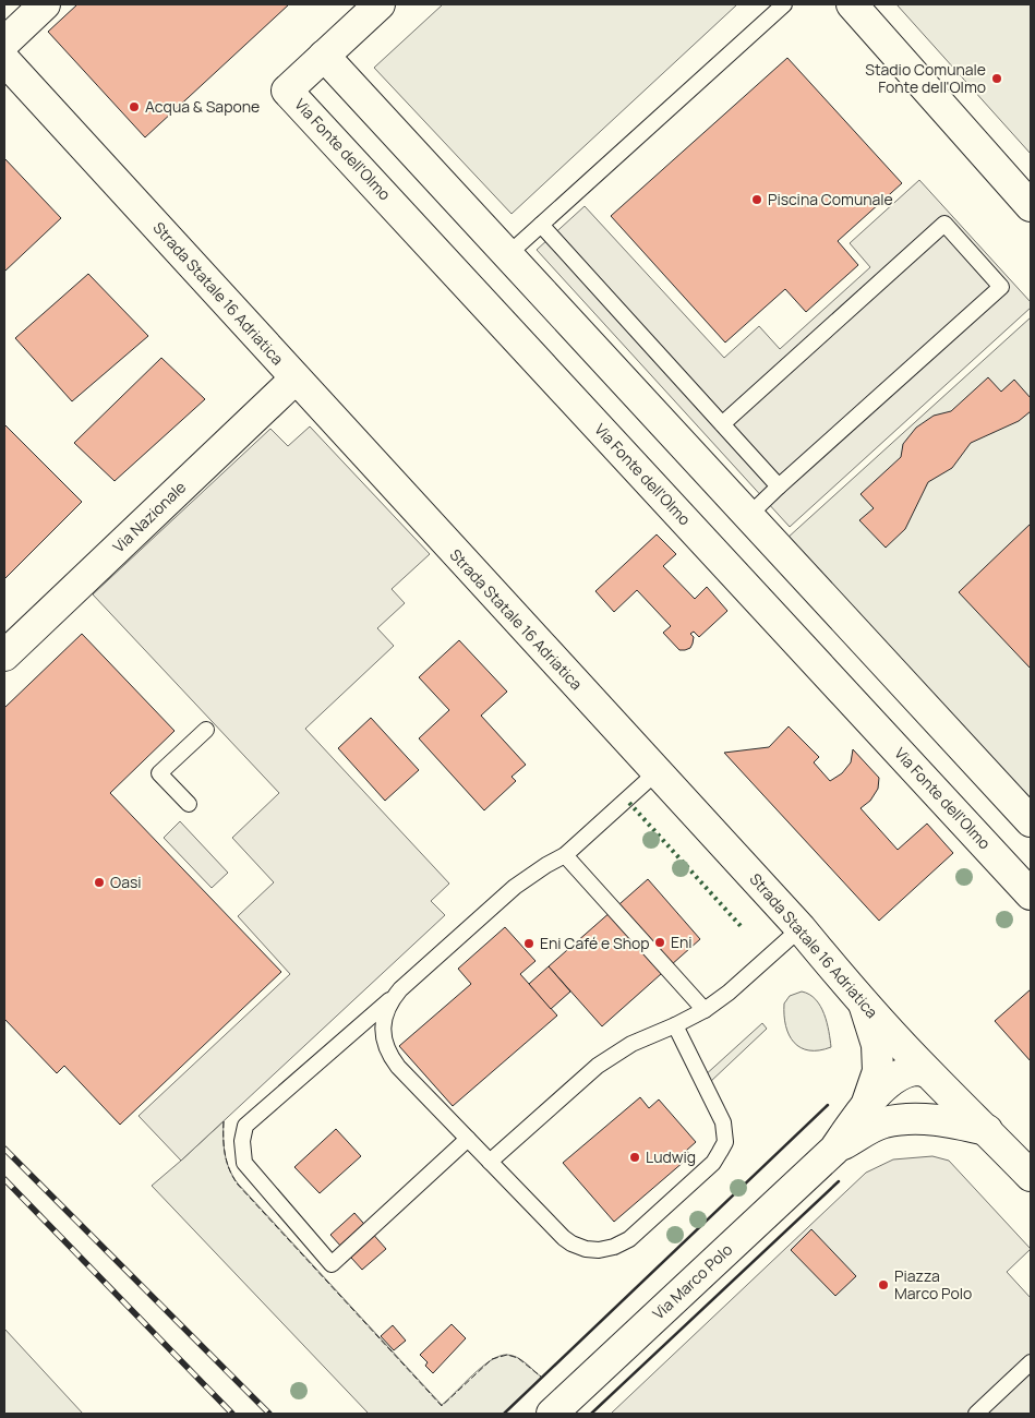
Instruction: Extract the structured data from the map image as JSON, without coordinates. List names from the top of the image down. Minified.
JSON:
{"streets":{"street":["Via Fonte dell'Olmo","Strada Statale 16 Adriatica","Via Nazionale","Via Marco Polo"]},"crossings":[["Strada Statale 16 Adriatica","Via Nazionale"],["Strada Statale 16 Adriatica","Via Marco Polo"]],"places":["Stadio Comunale Fonte dell'Olmo","Acqua & Sapone","Piscina Comunale","Oasi","Eni","Eni Café e Shop","Ludwig","Piazza Marco Polo"]}
